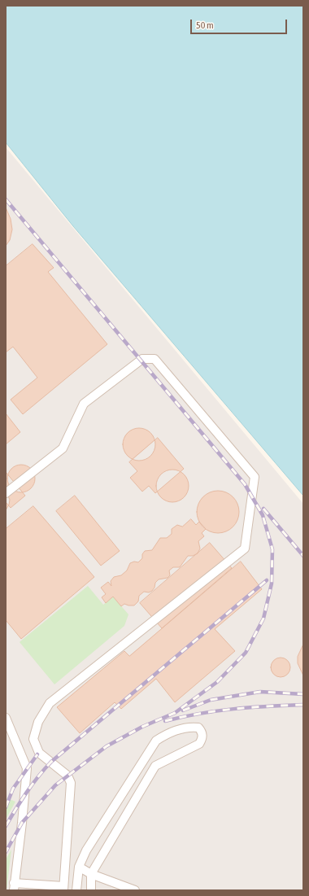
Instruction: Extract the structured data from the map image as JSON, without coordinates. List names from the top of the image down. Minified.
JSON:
{"scale_bar":"50 m"}
